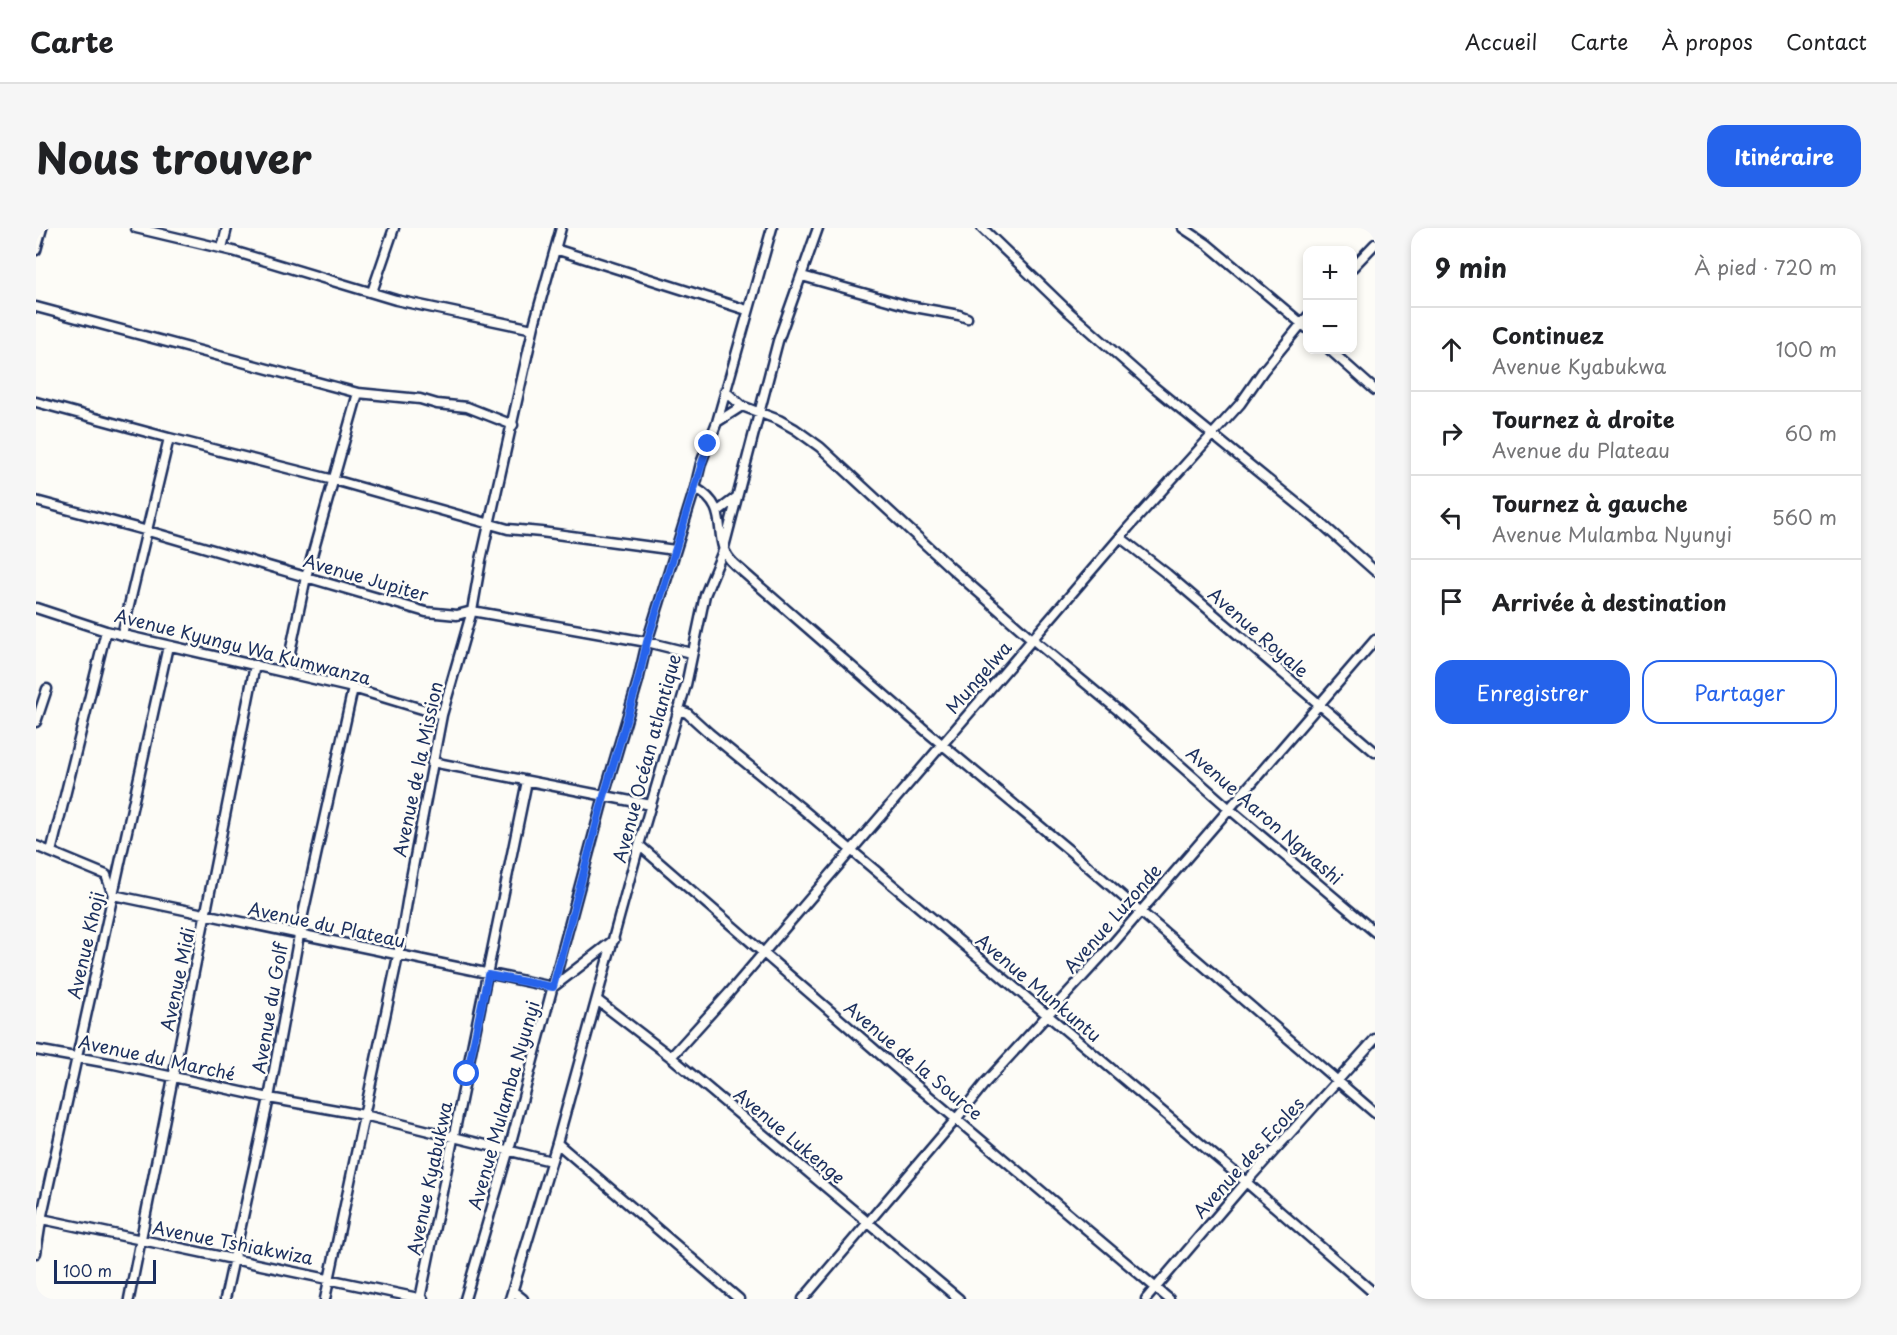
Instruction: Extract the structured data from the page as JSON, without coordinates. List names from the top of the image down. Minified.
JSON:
{"streets":{"street":["Avenue Jupiter","Avenue Royale","Avenue Kyungu Wa Kumwanza","Mungelwa","Avenue Océan atlantique","Avenue de la Mission","Avenue Aaron Ngwashi","Avenue Luzonde","Avenue du Plateau","Avenue Khoji","Avenue Midi","Avenue Munkuntu","Avenue du Golf","Avenue du Marché","Avenue de la Source","Avenue Mulamba Nyunyi","Avenue Lukenge","Avenue des Ecoles","Avenue Kyabukwa","Avenue Tshiakwiza"]},"crossings":[["Avenue Jupiter","Avenue Océan atlantique"],["Avenue Jupiter","Avenue de la Mission"],["Avenue Jupiter","Avenue Mulamba Nyunyi"],["Avenue Royale","Mungelwa"],["Avenue Royale","Avenue Luzonde"],["Avenue Kyungu Wa Kumwanza","Avenue de la Mission"],["Avenue Kyungu Wa Kumwanza","Avenue Khoji"],["Avenue Kyungu Wa Kumwanza","Avenue Midi"],["Avenue Kyungu Wa Kumwanza","Avenue du Golf"],["Mungelwa","Avenue Aaron Ngwashi"],["Mungelwa","Avenue Munkuntu"],["Mungelwa","Avenue de la Source"],["Mungelwa","Avenue Lukenge"],["Avenue Océan atlantique","Avenue Aaron Ngwashi"],["Avenue Océan atlantique","Avenue Munkuntu"],["Avenue Océan atlantique","Avenue du Marché"],["Avenue Océan atlantique","Avenue de la Source"],["Avenue Océan atlantique","Avenue Lukenge"],["Avenue de la Mission","Avenue du Plateau"],["Avenue de la Mission","Avenue du Marché"],["Avenue de la Mission","Avenue Tshiakwiza"],["Avenue Aaron Ngwashi","Avenue Luzonde"],["Avenue Luzonde","Avenue Munkuntu"],["Avenue Luzonde","Avenue de la Source"],["Avenue Luzonde","Avenue Lukenge"],["Avenue du Plateau","Avenue Khoji"],["Avenue du Plateau","Avenue Midi"],["Avenue du Plateau","Avenue du Golf"],["Avenue du Plateau","Avenue Mulamba Nyunyi"],["Avenue du Plateau","Avenue Kyabukwa"],["Avenue Khoji","Avenue du Marché"],["Avenue Khoji","Avenue Tshiakwiza"],["Avenue Midi","Avenue du Marché"],["Avenue Midi","Avenue Tshiakwiza"],["Avenue Munkuntu","Avenue des Ecoles"],["Avenue du Golf","Avenue du Marché"],["Avenue du Golf","Avenue Tshiakwiza"],["Avenue du Marché","Avenue Mulamba Nyunyi"],["Avenue du Marché","Avenue Kyabukwa"],["Avenue de la Source","Avenue des Ecoles"],["Avenue Kyabukwa","Avenue Tshiakwiza"]],"scale_bar":"100 m","page":{"header":"Carte","nav":["Accueil","Carte","À propos","Contact"],"title":"Nous trouver","buttons":["Itinéraire",["Enregistrer","Partager"]],"heading":["9 min","À pied · 720 m"],"map_buttons":["+","−"],"list":[["Continuez","Avenue Kyabukwa","100 m"],["Tournez à droite","Avenue du Plateau","60 m"],["Tournez à gauche","Avenue Mulamba Nyunyi","560 m"],"Arrivée à destination"],"scale":"100 m"}}
